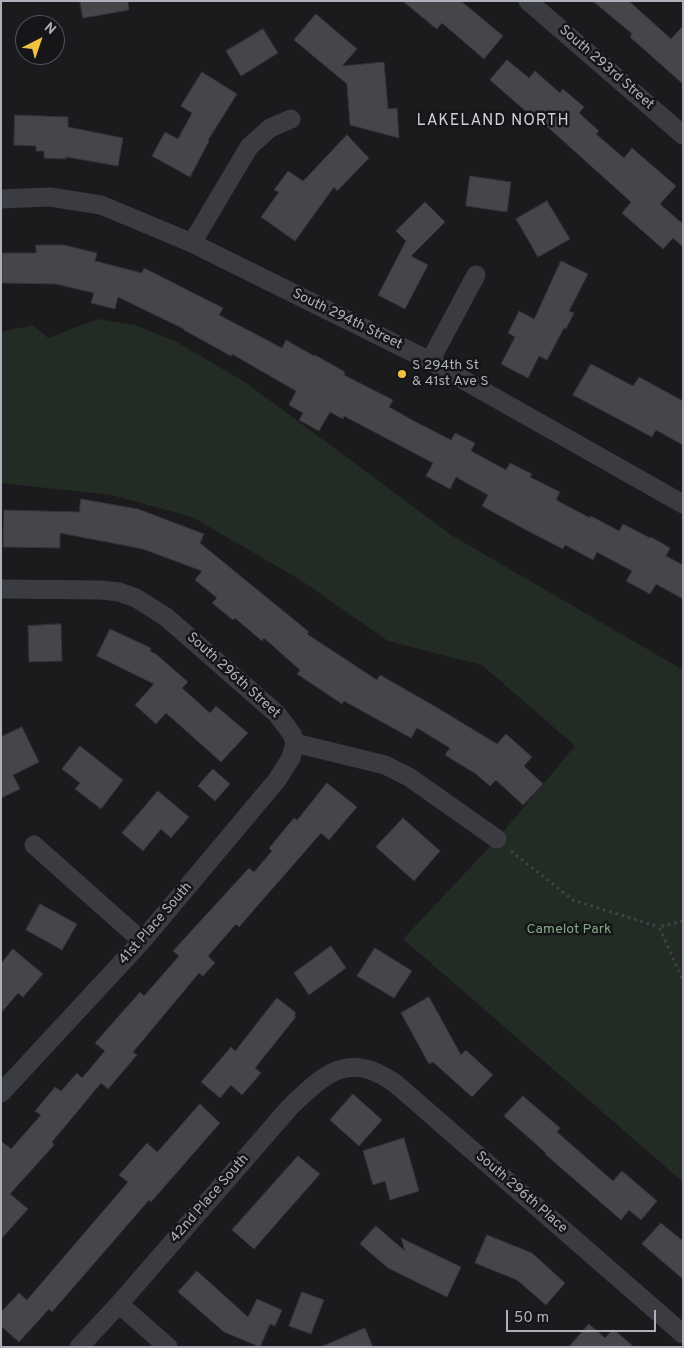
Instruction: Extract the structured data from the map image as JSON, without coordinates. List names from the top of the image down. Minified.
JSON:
{"streets":{"street":["South 293rd Street","South 294th Street","South 296th Street","41st Place South","South 296th Place","42nd Place South"]},"crossings":[["South 296th Street","41st Place South"],["South 296th Place","42nd Place South"]],"districts":["LAKELAND NORTH"],"parks":["Camelot Park"],"places":["S 294th St & 41st Ave S"],"scale_bar":"50 m","north":"top right"}
